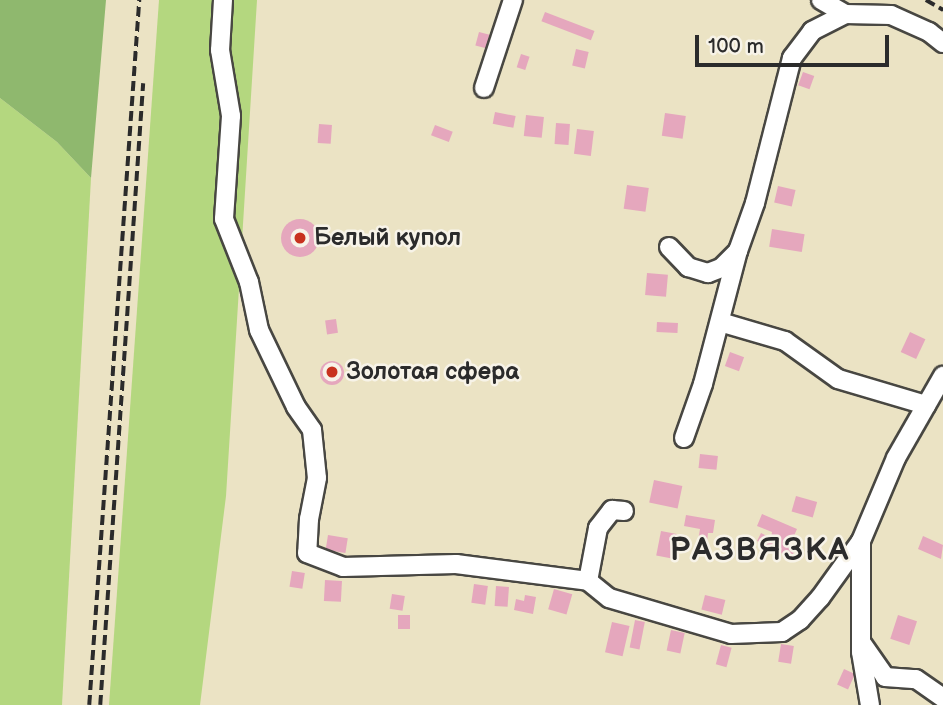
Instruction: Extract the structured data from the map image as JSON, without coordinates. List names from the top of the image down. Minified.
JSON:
{"districts":["РАЗВЯЗКА"],"places":["Белый купол","Золотая сфера"],"scale_bar":"100 m"}
